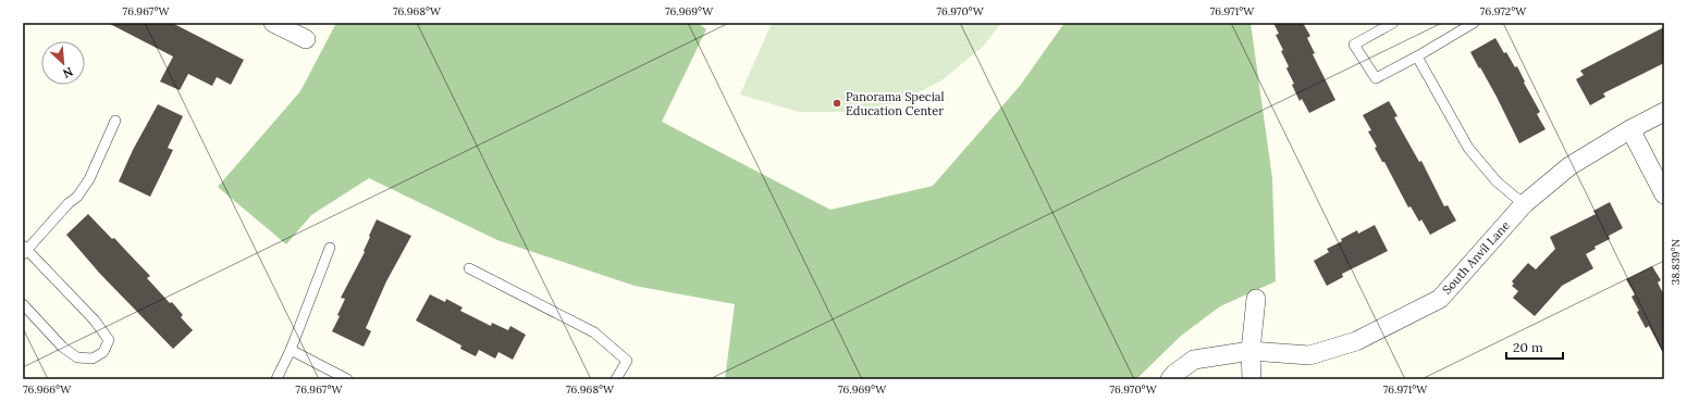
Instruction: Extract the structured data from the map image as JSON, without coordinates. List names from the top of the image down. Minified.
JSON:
{"streets":{"street":["South Anvil Lane"]},"places":["Panorama Special Education Center"],"scale_bar":"20 m","north":"bottom right","coordinates":["76.967°W","76.968°W","76.969°W","76.970°W","76.971°W","76.972°W","38.839°N","76.966°W"]}
